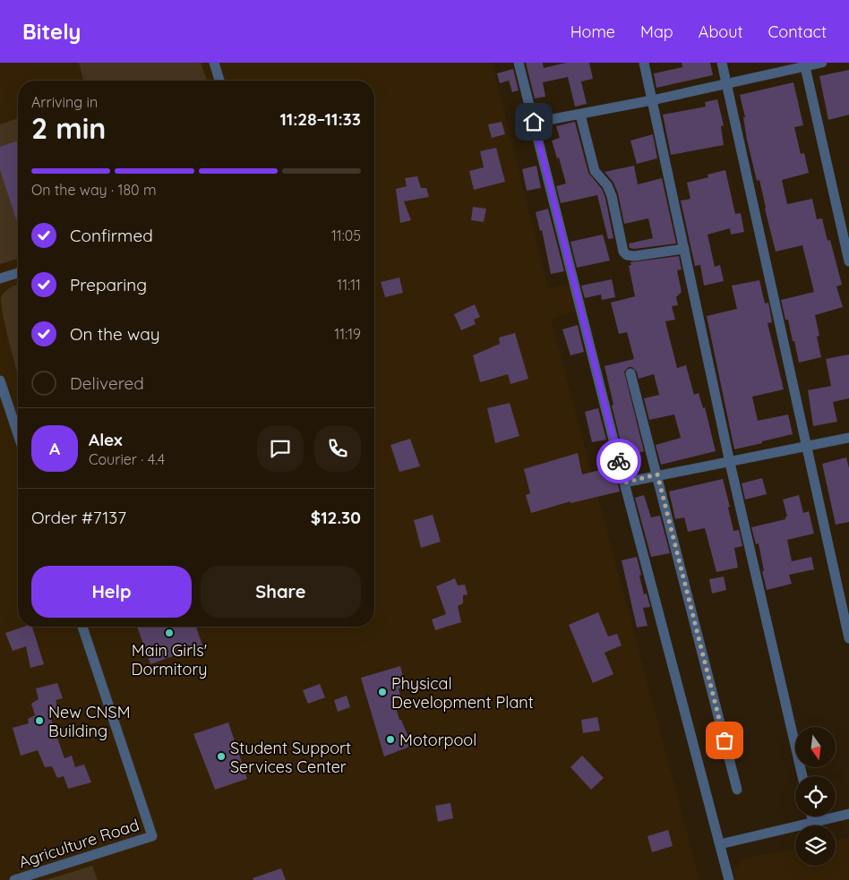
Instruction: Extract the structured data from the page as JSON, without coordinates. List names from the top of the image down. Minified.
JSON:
{"streets":{"street":["Agriculture Road"]},"places":["Main Girls' Dormitory","Physical Development Plant","New CNSM Building","Motorpool","Student Support Services Center"],"north":"bottom","page":{"header":"Bitely","nav":["Home","Map","About","Contact"],"heading":["2 min","Arriving in","11:28–11:33"],"panel":["Alex","Courier · 4.4","Order #7137","$12.30"],"bar":"On the way · 180 m","list":[["Confirmed","11:05"],["Preparing","11:11"],["On the way","11:19"],"Delivered"],"round":"A","buttons":["Help","Share"]}}
